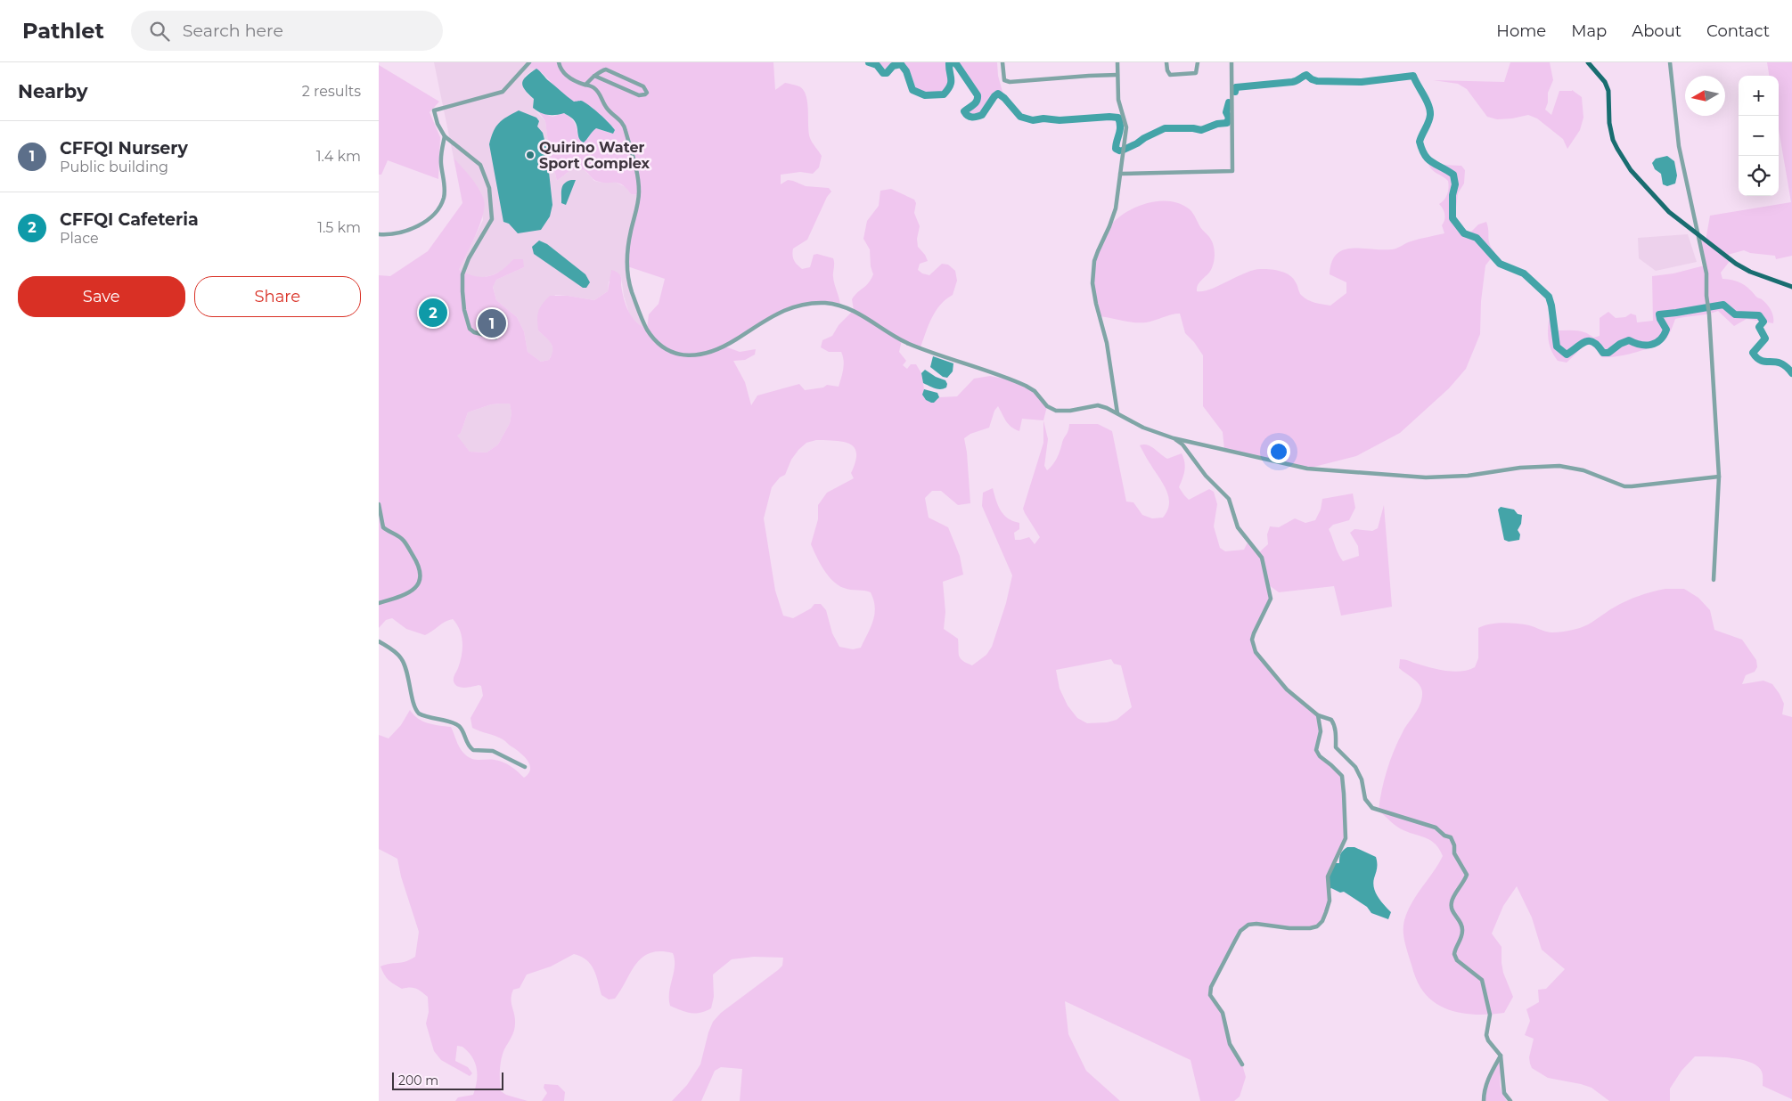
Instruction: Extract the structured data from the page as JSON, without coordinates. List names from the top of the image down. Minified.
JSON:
{"places":["Quirino Water Sport Complex"],"scale_bar":"200 m","north":"left","page":{"header":"Pathlet","search":"Search here","nav":["Home","Map","About","Contact"],"heading":["Nearby","2 results"],"map_buttons":["+","−"],"list":[{"mark":"1","name":"CFFQI Nursery","note":"Public building","value":"1.4 km"},{"mark":"2","name":"CFFQI Cafeteria","note":"Place","value":"1.5 km"}],"buttons":["Save","Share"],"pins":["2","1"],"scale":"200 m"}}
